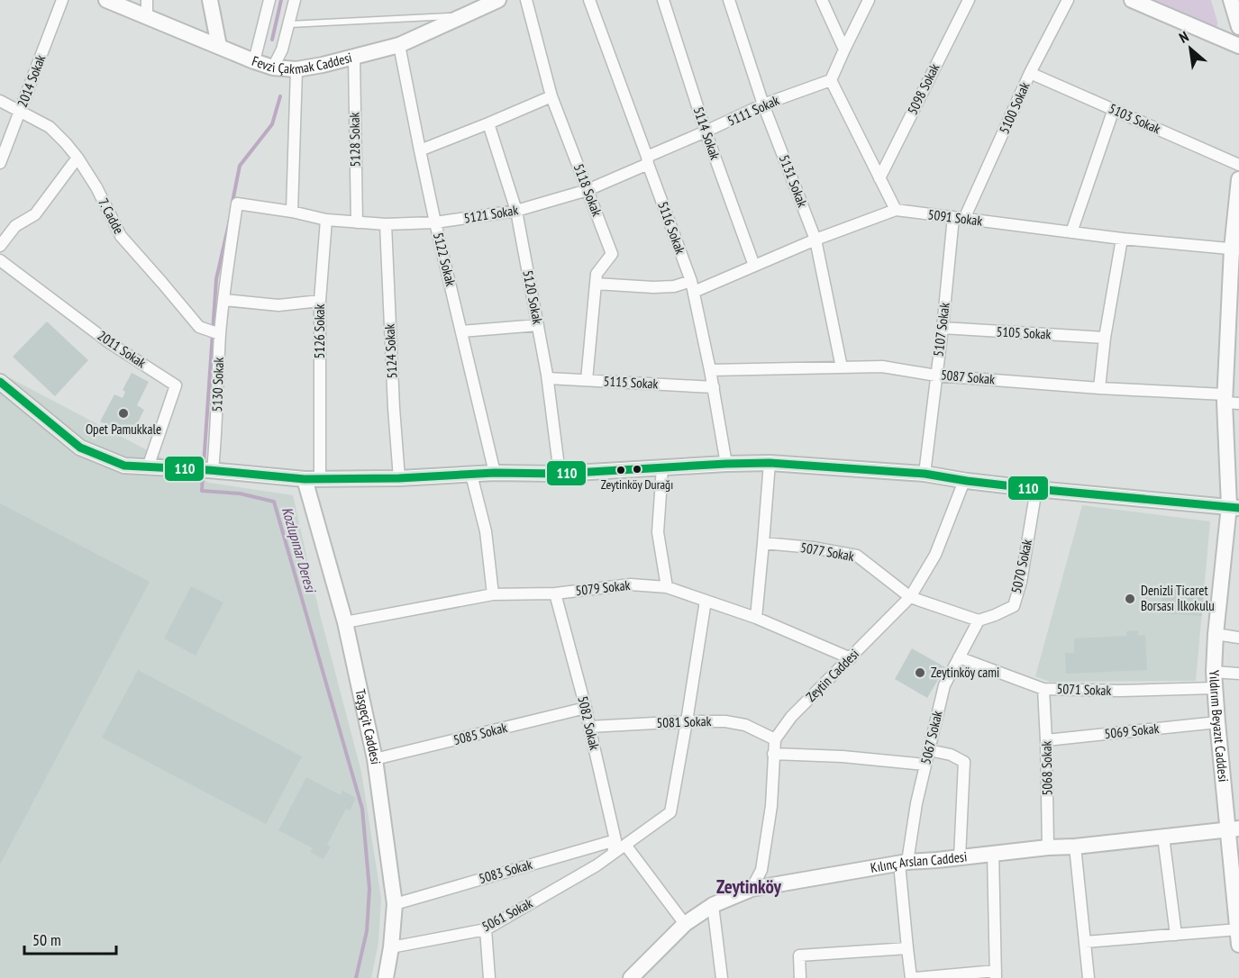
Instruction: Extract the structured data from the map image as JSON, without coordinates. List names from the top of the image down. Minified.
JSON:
{"streets":{"street":["Fevzi Çakmak Caddesi","2014 Sokak","5098 Sokak","5100 Sokak","5111 Sokak","5103 Sokak","5114 Sokak","5128 Sokak","5131 Sokak","5118 Sokak","5121 Sokak","7. Cadde","5091 Sokak","5116 Sokak","5122 Sokak","5120 Sokak","5107 Sokak","5126 Sokak","5105 Sokak","2011 Sokak","5124 Sokak","5087 Sokak","5115 Sokak","5130 Sokak","5077 Sokak","5070 Sokak","5079 Sokak","Zeytin Caddesi","5071 Sokak","5081 Sokak","5082 Sokak","Taşgeçit Caddesi","Yıldırım Beyazıt Caddesi","5069 Sokak","5085 Sokak","5067 Sokak","5068 Sokak","Kılınç Arslan Caddesi","5083 Sokak","5061 Sokak"]},"crossings":[["Fevzi Çakmak Caddesi","5128 Sokak"],["Fevzi Çakmak Caddesi","5122 Sokak"],["2014 Sokak","7. Cadde"],["5100 Sokak","5103 Sokak"],["5100 Sokak","5091 Sokak"],["5100 Sokak","5107 Sokak"],["5111 Sokak","5114 Sokak"],["5111 Sokak","5131 Sokak"],["5111 Sokak","5121 Sokak"],["5111 Sokak","5116 Sokak"],["5114 Sokak","5091 Sokak"],["5128 Sokak","5121 Sokak"],["5131 Sokak","5091 Sokak"],["5131 Sokak","5087 Sokak"],["5118 Sokak","5121 Sokak"],["5118 Sokak","5091 Sokak"],["5118 Sokak","5115 Sokak"],["5121 Sokak","5116 Sokak"],["5121 Sokak","5122 Sokak"],["5121 Sokak","5120 Sokak"],["5121 Sokak","5126 Sokak"],["5121 Sokak","5124 Sokak"],["7. Cadde","5130 Sokak"],["5091 Sokak","5116 Sokak"],["5091 Sokak","5107 Sokak"],["5091 Sokak","Yıldırım Beyazıt Caddesi"],["5116 Sokak","5087 Sokak"],["5116 Sokak","5115 Sokak"],["5120 Sokak","5115 Sokak"],["5107 Sokak","5105 Sokak"],["5107 Sokak","5087 Sokak"],["5126 Sokak","Taşgeçit Caddesi"],["5087 Sokak","Yıldırım Beyazıt Caddesi"],["5077 Sokak","5070 Sokak"],["5077 Sokak","Zeytin Caddesi"],["5077 Sokak","5067 Sokak"],["5070 Sokak","5067 Sokak"],["5079 Sokak","Zeytin Caddesi"],["5079 Sokak","5082 Sokak"],["5079 Sokak","Taşgeçit Caddesi"],["Zeytin Caddesi","5081 Sokak"],["Zeytin Caddesi","Kılınç Arslan Caddesi"],["5071 Sokak","Yıldırım Beyazıt Caddesi"],["5071 Sokak","5067 Sokak"],["5071 Sokak","5068 Sokak"],["5081 Sokak","5082 Sokak"],["5082 Sokak","5085 Sokak"],["5082 Sokak","5083 Sokak"],["5082 Sokak","5061 Sokak"],["Taşgeçit Caddesi","5085 Sokak"],["Taşgeçit Caddesi","5083 Sokak"],["Taşgeçit Caddesi","5061 Sokak"],["Yıldırım Beyazıt Caddesi","5069 Sokak"],["Yıldırım Beyazıt Caddesi","Kılınç Arslan Caddesi"],["5069 Sokak","5068 Sokak"],["5067 Sokak","Kılınç Arslan Caddesi"],["5068 Sokak","Kılınç Arslan Caddesi"]],"districts":["Zeytinköy"],"water":["Kozlupınar Deresi"],"places":["Opet Pamukkale","Zeytinköy Durağı","Denizli Ticaret Borsası İlkokulu","Zeytinköy cami"],"lines":["transit line 110"],"scale_bar":"50 m","north":"top left"}
